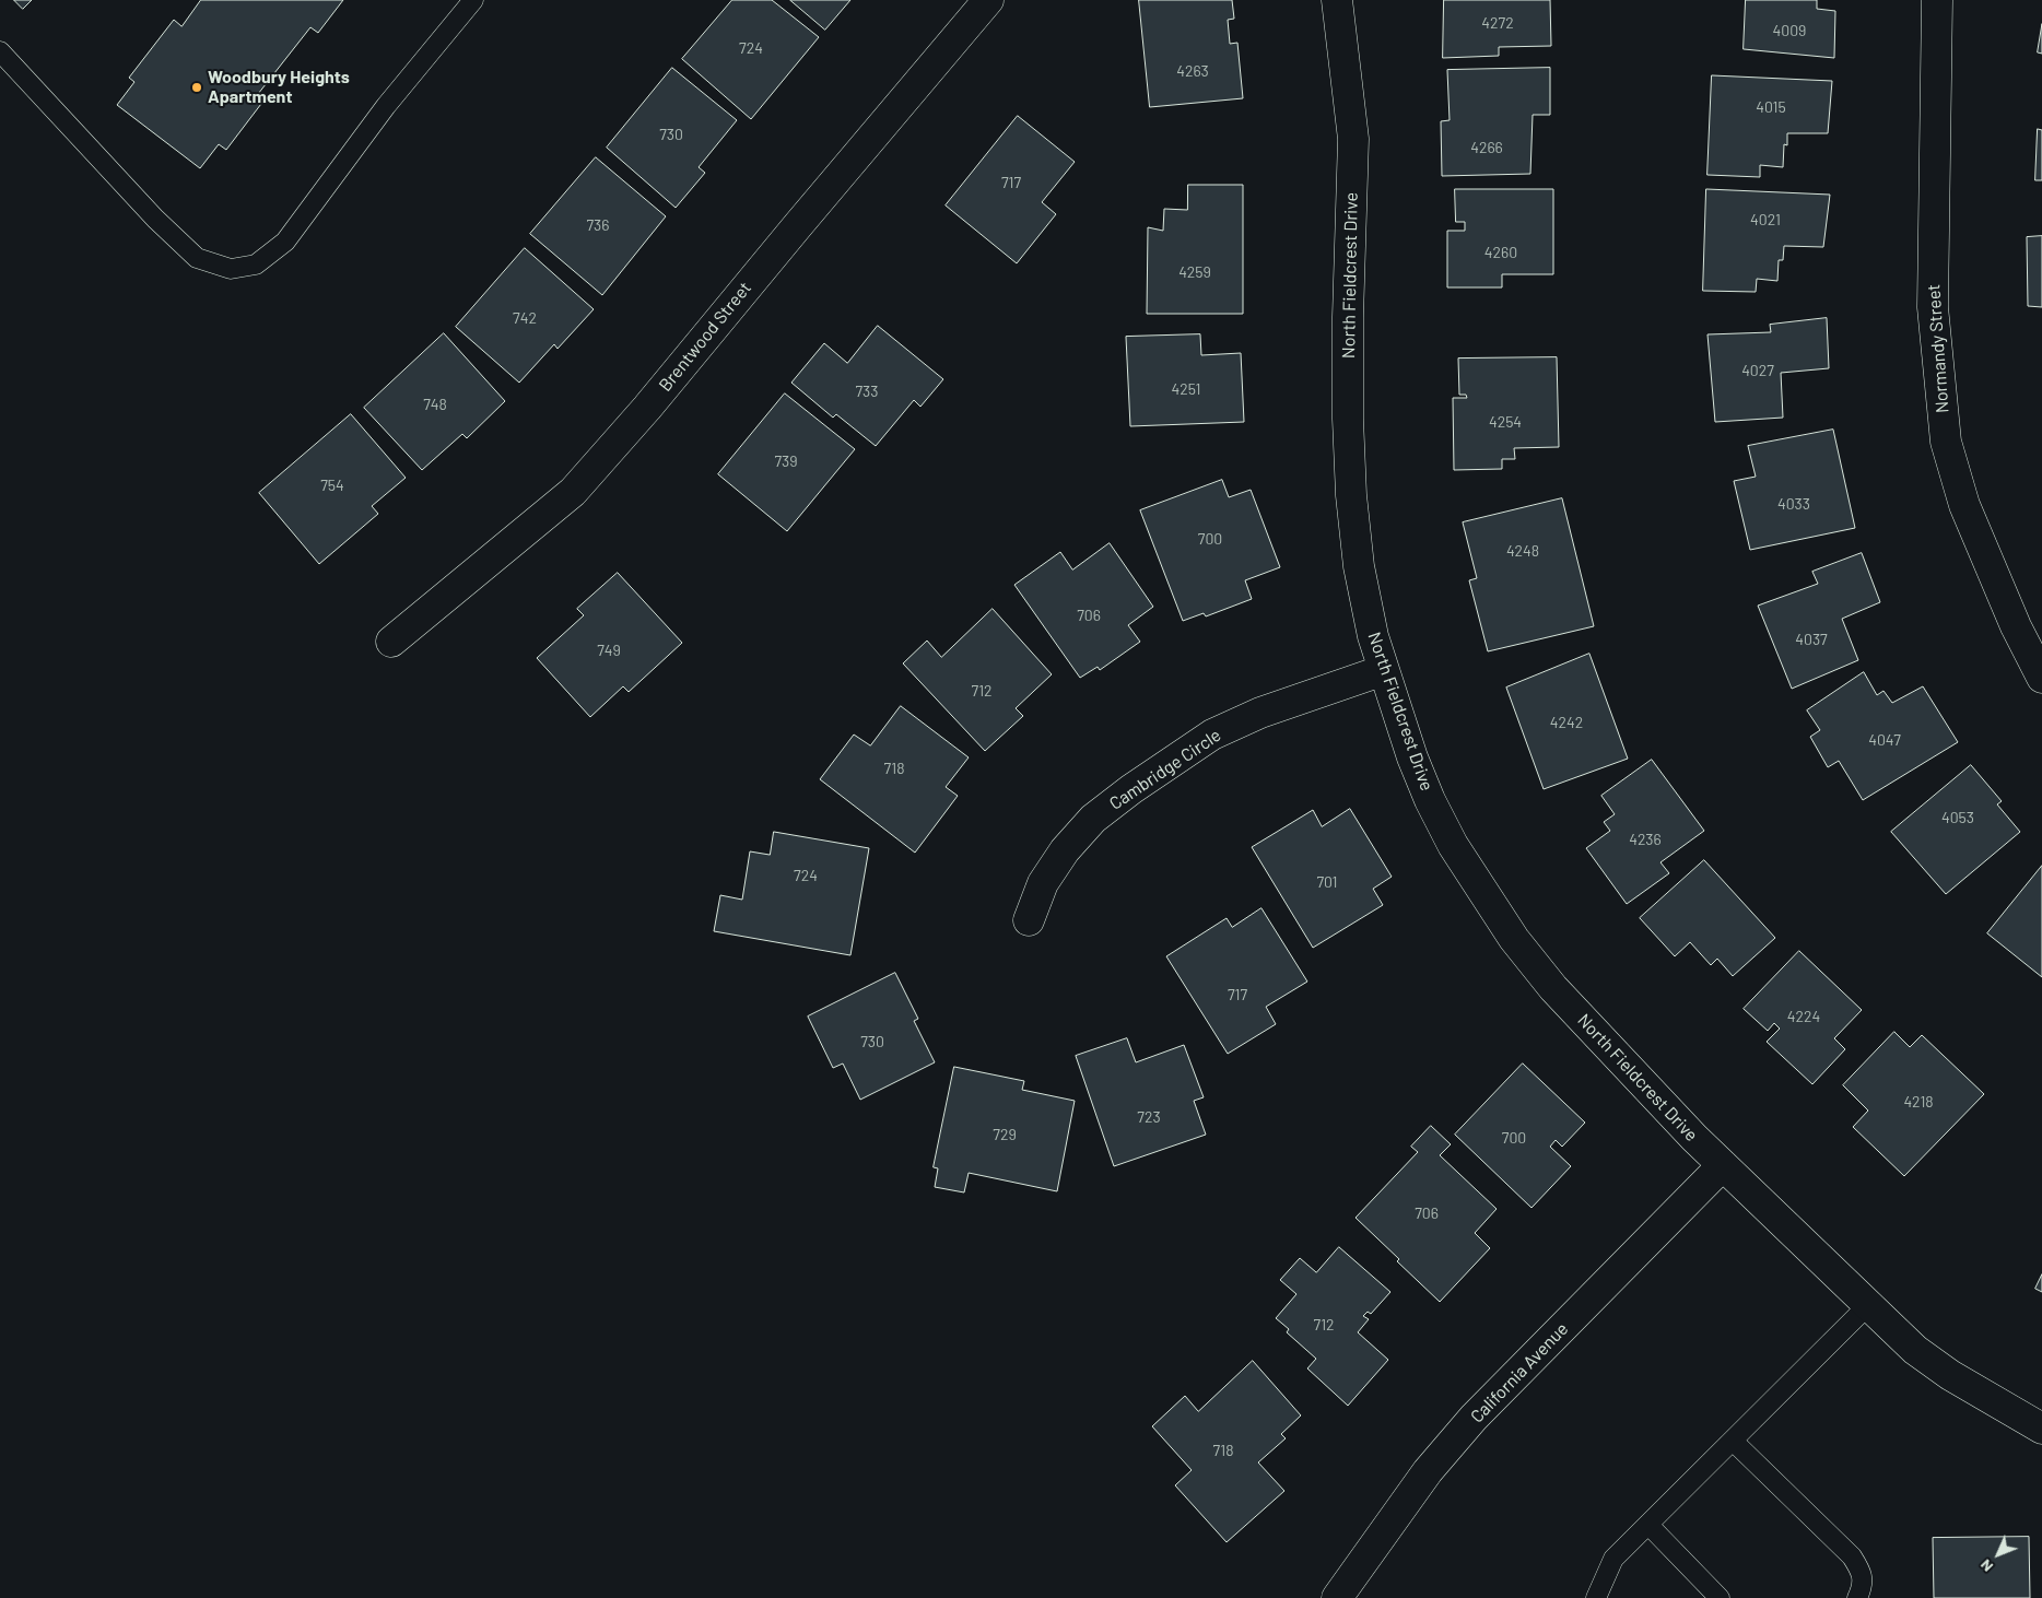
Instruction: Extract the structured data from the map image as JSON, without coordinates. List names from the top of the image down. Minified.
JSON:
{"streets":{"street":["North Fieldcrest Drive","Brentwood Street","Normandy Street","Cambridge Circle","California Avenue"]},"crossings":[["North Fieldcrest Drive","Cambridge Circle"],["North Fieldcrest Drive","California Avenue"]],"places":["Woodbury Heights Apartment"],"house_numbers":["4272","4009","724","4263","4015","730","4266","717","4021","736","4260","4259","742","4027","4251","733","748","4254","739","754","4033","700","4248","706","4037","749","712","4242","4047","718","4053","4236","724","701","717","4224","730","4218","723","729","700","706","712","718"],"north":"bottom left"}
